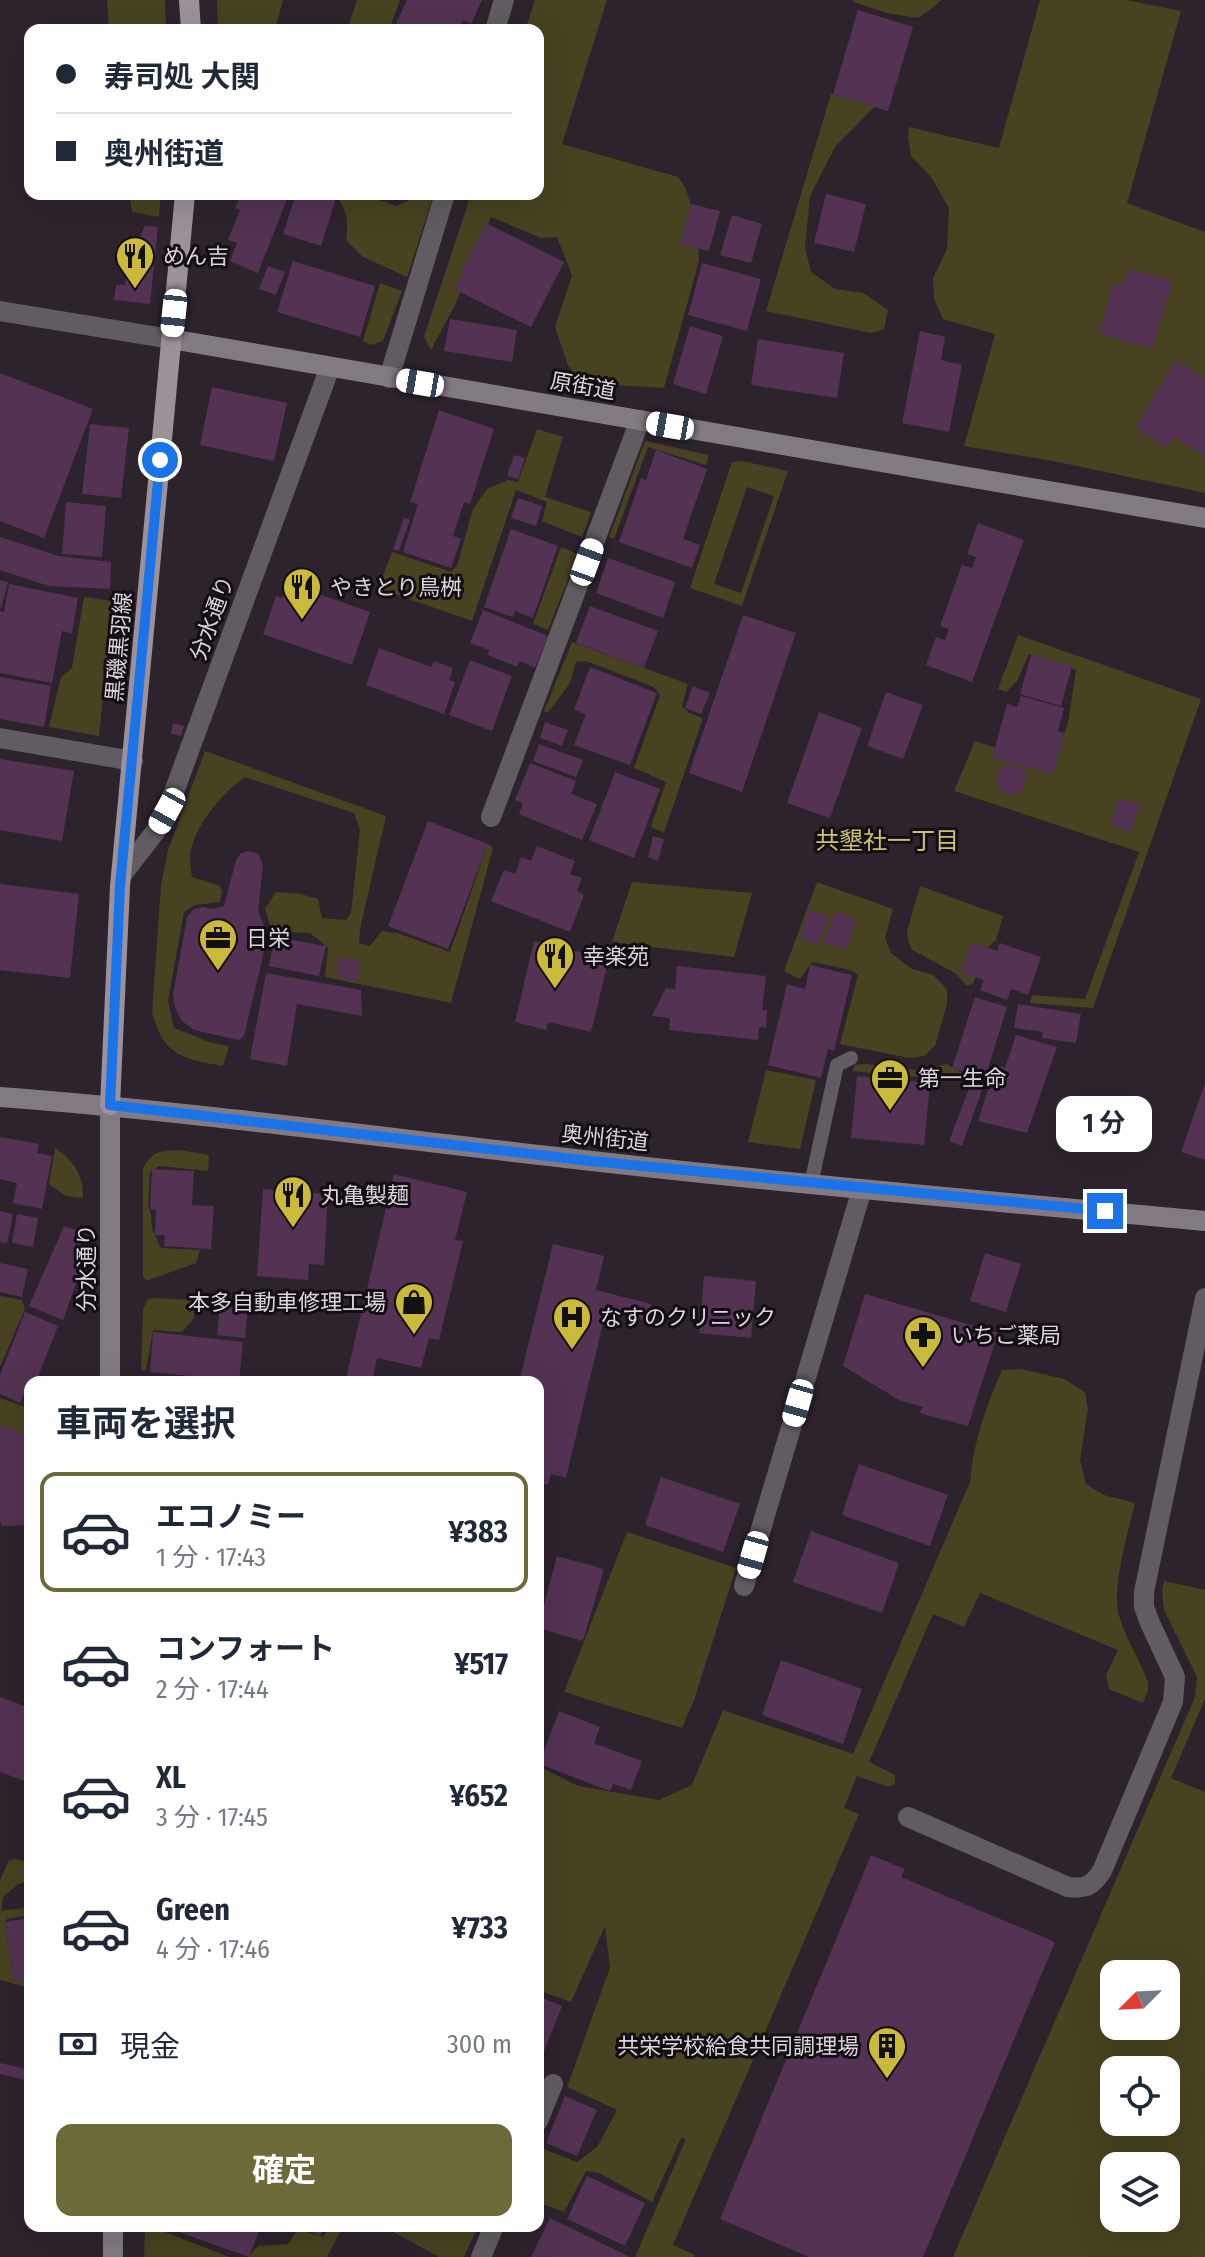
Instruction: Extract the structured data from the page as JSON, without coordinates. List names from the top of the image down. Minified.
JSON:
{"streets":{"main road":["黒磯黒羽線"],"street":["原街道","分水通り","奥州街道"]},"crossings":[["原街道","分水通り"],["原街道","黒磯黒羽線"],["分水通り","黒磯黒羽線"],["分水通り","奥州街道"],["黒磯黒羽線","奥州街道"]],"districts":["共墾社一丁目"],"places":{"restaurant":["めん吉","やきとり鳥桝","幸楽苑","丸亀製麺"],"office":["日栄","第一生命"],"shop":["本多自動車修理工場"],"hospital":["なすのクリニック"],"pharmacy":["いちご薬局"],"building":["共栄学校給食共同調理場"]},"north":"bottom left","page":{"banner":["寿司処 大関","奥州街道"],"bubble":"1 分","heading":"車両を選択","list":[{"name":"エコノミー","note":"1 分 · 17:43","value":"¥383"},{"name":"コンフォート","note":"2 分 · 17:44","value":"¥517"},{"name":"XL","note":"3 分 · 17:45","value":"¥652"},{"name":"Green","note":"4 分 · 17:46","value":"¥733"}],"pay":["現金","300 m"],"buttons":"確定"}}
